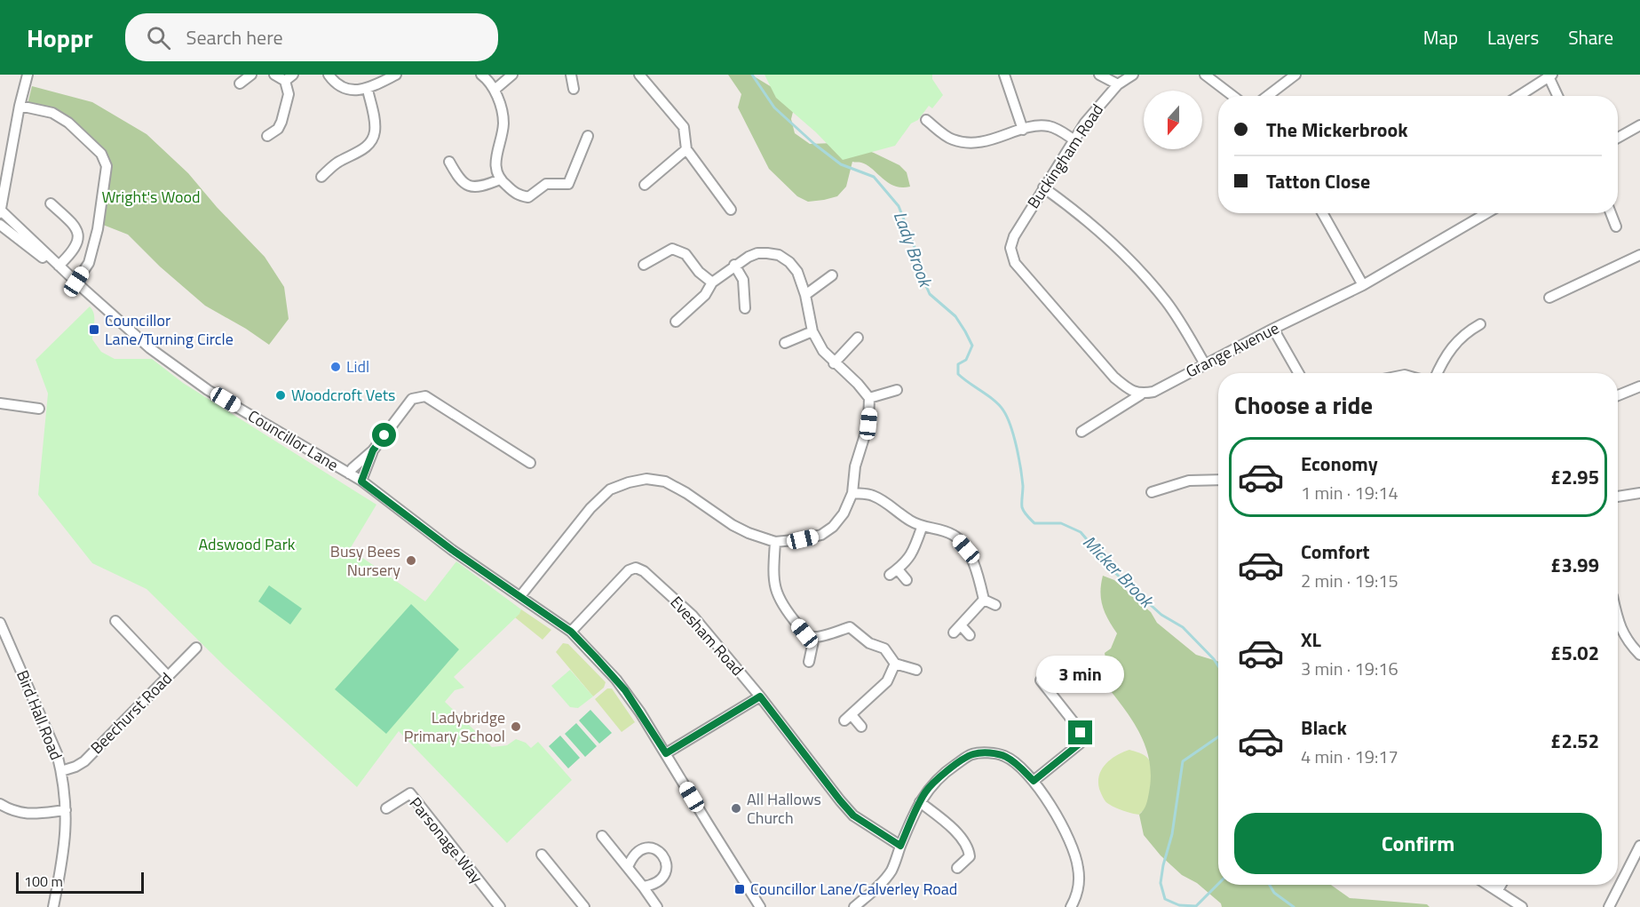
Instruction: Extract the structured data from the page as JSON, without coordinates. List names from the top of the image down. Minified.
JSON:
{"streets":{"street":["Buckingham Road","Grange Avenue","Councillor Lane","Evesham Road","Beechurst Road","Bird Hall Road","Parsonage Way"]},"crossings":[["Buckingham Road","Grange Avenue"],["Councillor Lane","Evesham Road"],["Beechurst Road","Bird Hall Road"]],"water":["Lady Brook","Micker Brook"],"parks":["Wright's Wood","Adswood Park"],"places":{"transit":["Councillor Lane/Turning Circle","Councillor Lane/Calverley Road"],"other":["Lidl","Woodcroft Vets","Busy Bees Nursery","Ladybridge Primary School","All Hallows Church"]},"scale_bar":"100 m","north":"bottom","page":{"header":"Hoppr","search":"Search here","nav":["Map","Layers","Share"],"banner":["The Mickerbrook","Tatton Close"],"heading":"Choose a ride","list":[{"name":"Economy","note":"1 min · 19:14","value":"£2.95"},{"name":"Comfort","note":"2 min · 19:15","value":"£3.99"},{"name":"XL","note":"3 min · 19:16","value":"£5.02"},{"name":"Black","note":"4 min · 19:17","value":"£2.52"}],"bubble":"3 min","buttons":"Confirm","scale":"100 m"}}
